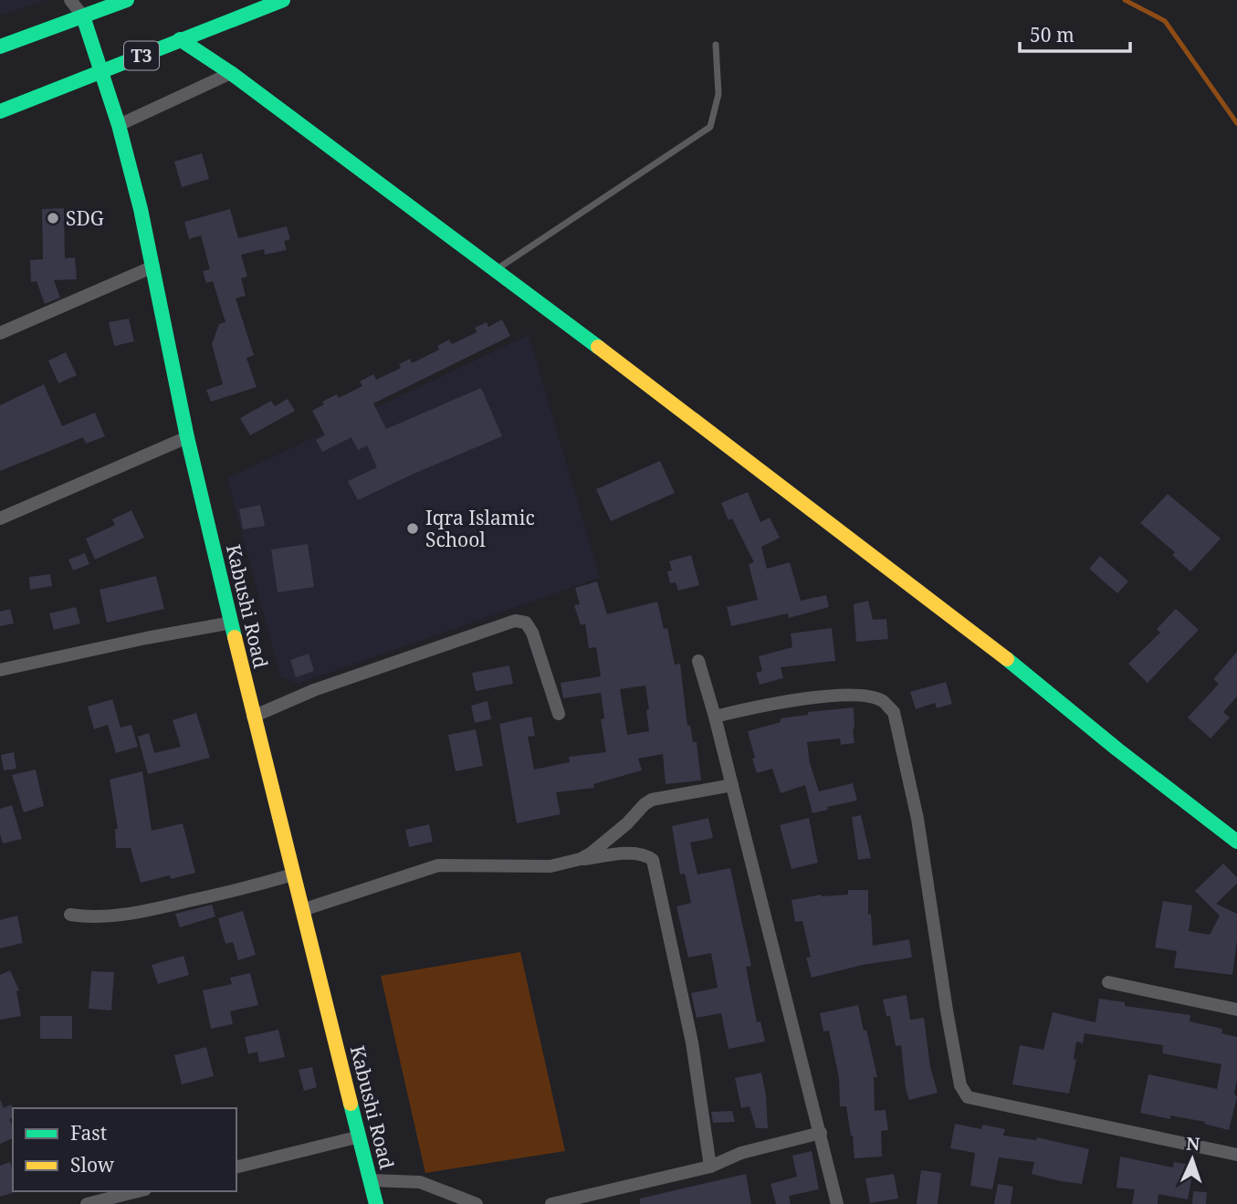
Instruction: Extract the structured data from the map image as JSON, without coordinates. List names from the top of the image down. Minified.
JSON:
{"streets":{"main road":["T3","Kabushi Road"]},"crossings":[["T3","Kabushi Road"]],"places":["SDG","Iqra Islamic School"],"legend":["Fast","Slow"],"scale_bar":"50 m","north":"top"}
